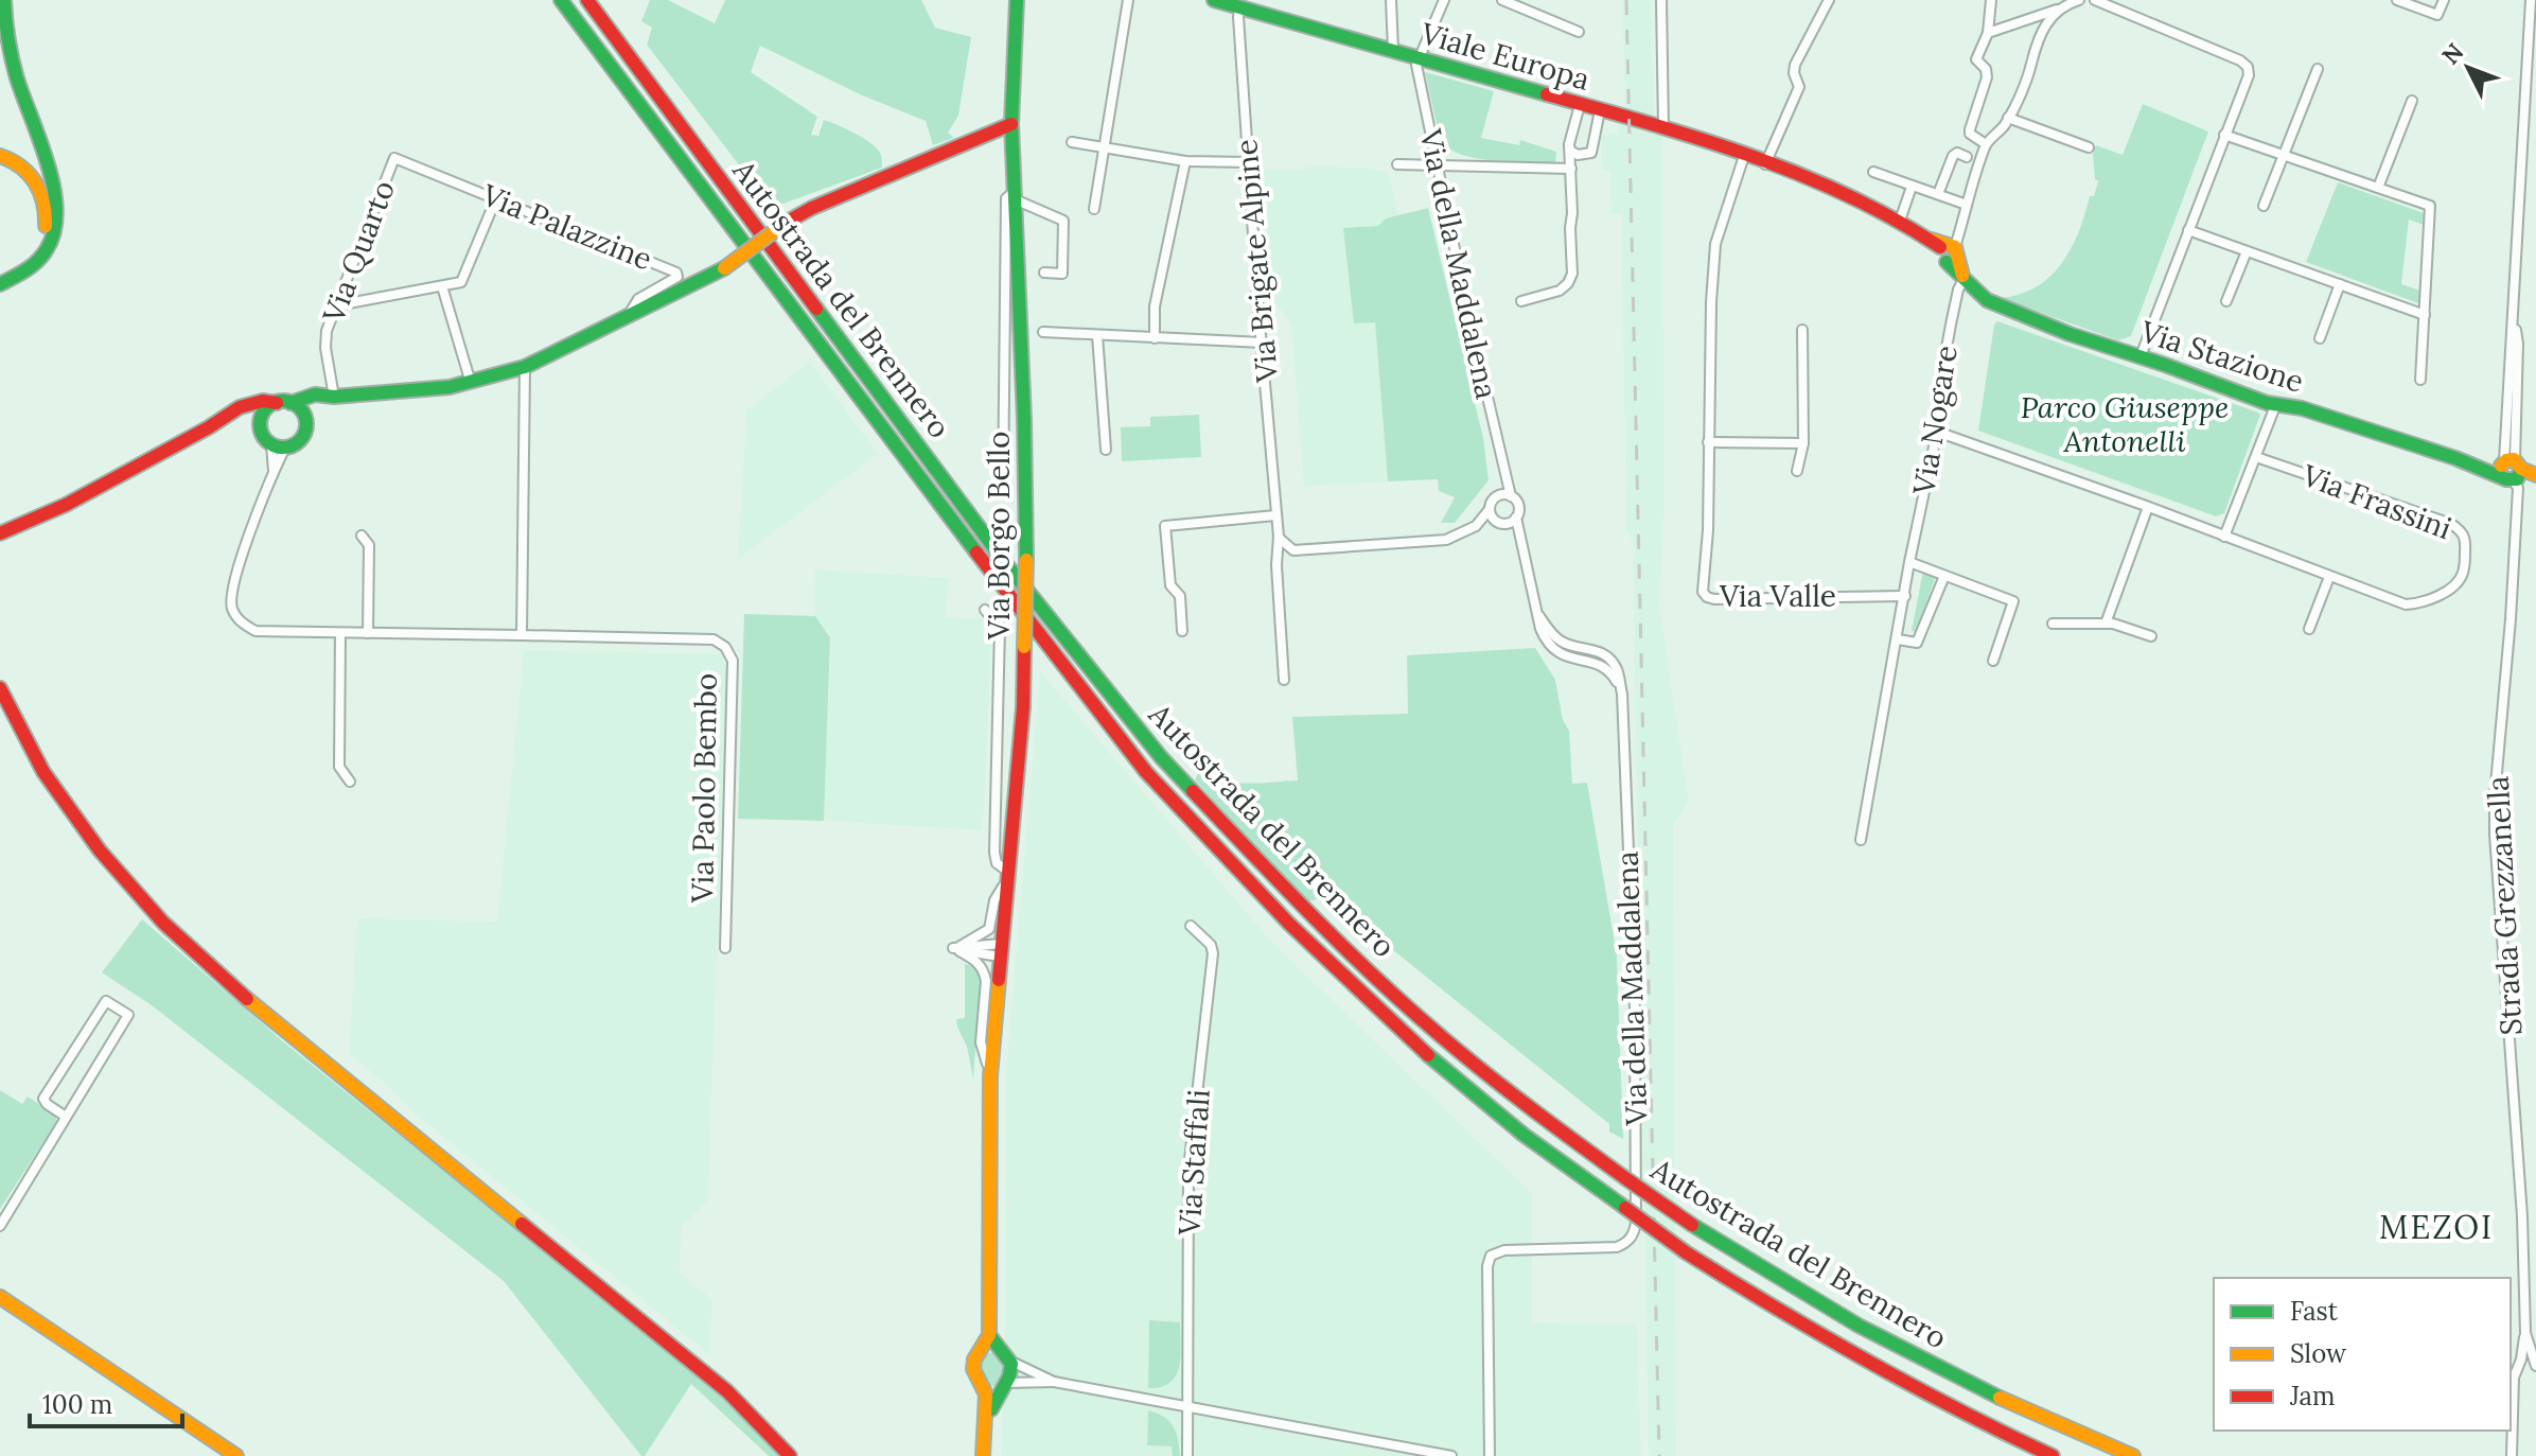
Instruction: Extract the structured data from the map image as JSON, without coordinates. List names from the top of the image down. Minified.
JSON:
{"streets":{"main road":["Viale Europa","Autostrada del Brennero","Via Stazione","Via Borgo Bello"],"street":["Via Palazzine","Via Quarto","Via Brigate Alpine","Via della Maddalena","Via Nogare","Via Frassini","Via Valle","Via Paolo Bembo","Strada Grezzanella","Via Staffali"]},"crossings":[["Viale Europa","Via Brigate Alpine"],["Viale Europa","Via della Maddalena"],["Viale Europa","Via Stazione"],["Via Palazzine","Via Quarto"],["Via Stazione","Via Nogare"],["Via Stazione","Via Valle"],["Via Stazione","Strada Grezzanella"],["Via Nogare","Via Frassini"],["Via Nogare","Via Valle"]],"districts":["MEZOI"],"parks":["Parco Giuseppe Antonelli"],"legend":["Fast","Slow","Jam"],"scale_bar":"100 m","north":"top left"}
